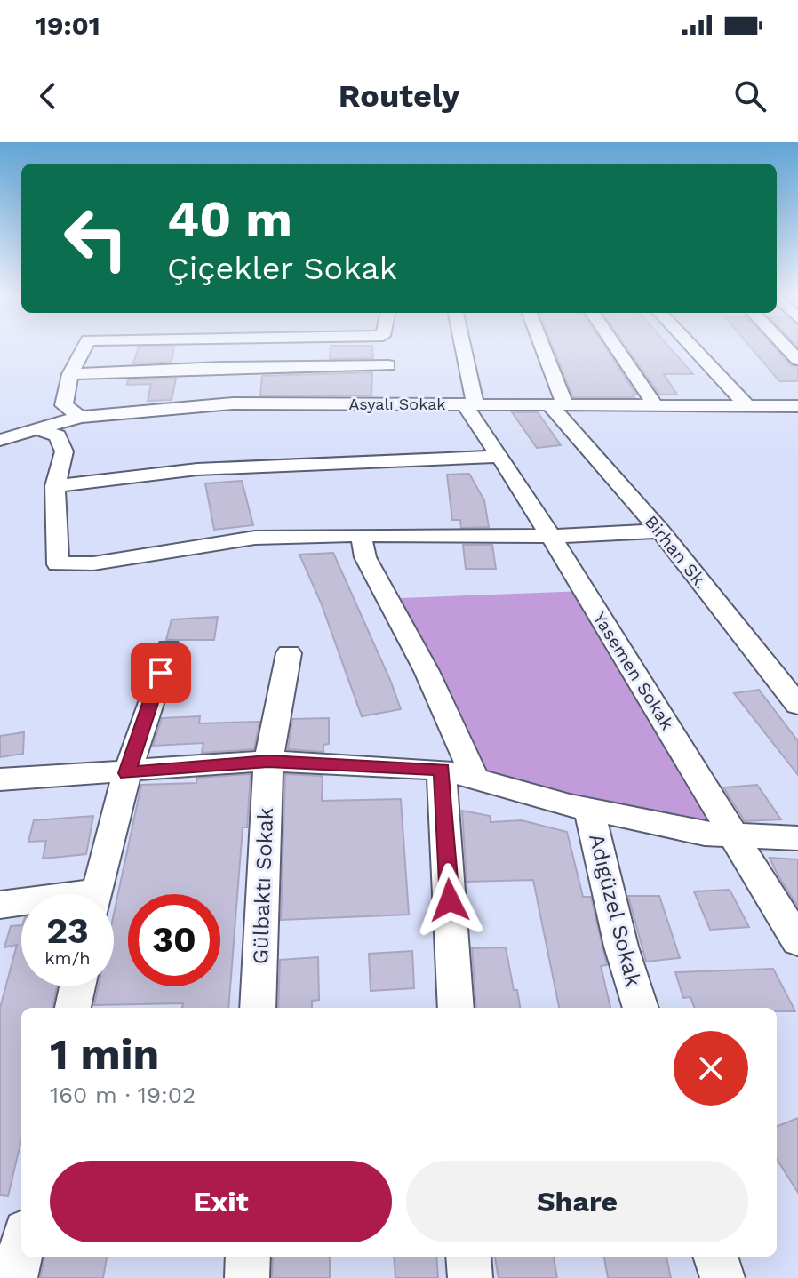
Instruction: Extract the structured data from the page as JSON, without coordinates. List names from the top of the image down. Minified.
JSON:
{"streets":{"street":["Asyalı Sokak","Birhan Sk.","Yasemen Sokak","Gülbaktı Sokak","Adıgüzel Sokak"]},"crossings":[["Asyalı Sokak","Birhan Sk."],["Asyalı Sokak","Yasemen Sokak"]],"page":{"status":"19:01","header":"Routely","turn":["40 m","Çiçekler Sokak"],"speed":"23 km/h","limit":"30","heading":["1 min","160 m · 19:02"],"buttons":["Exit","Share"]}}
